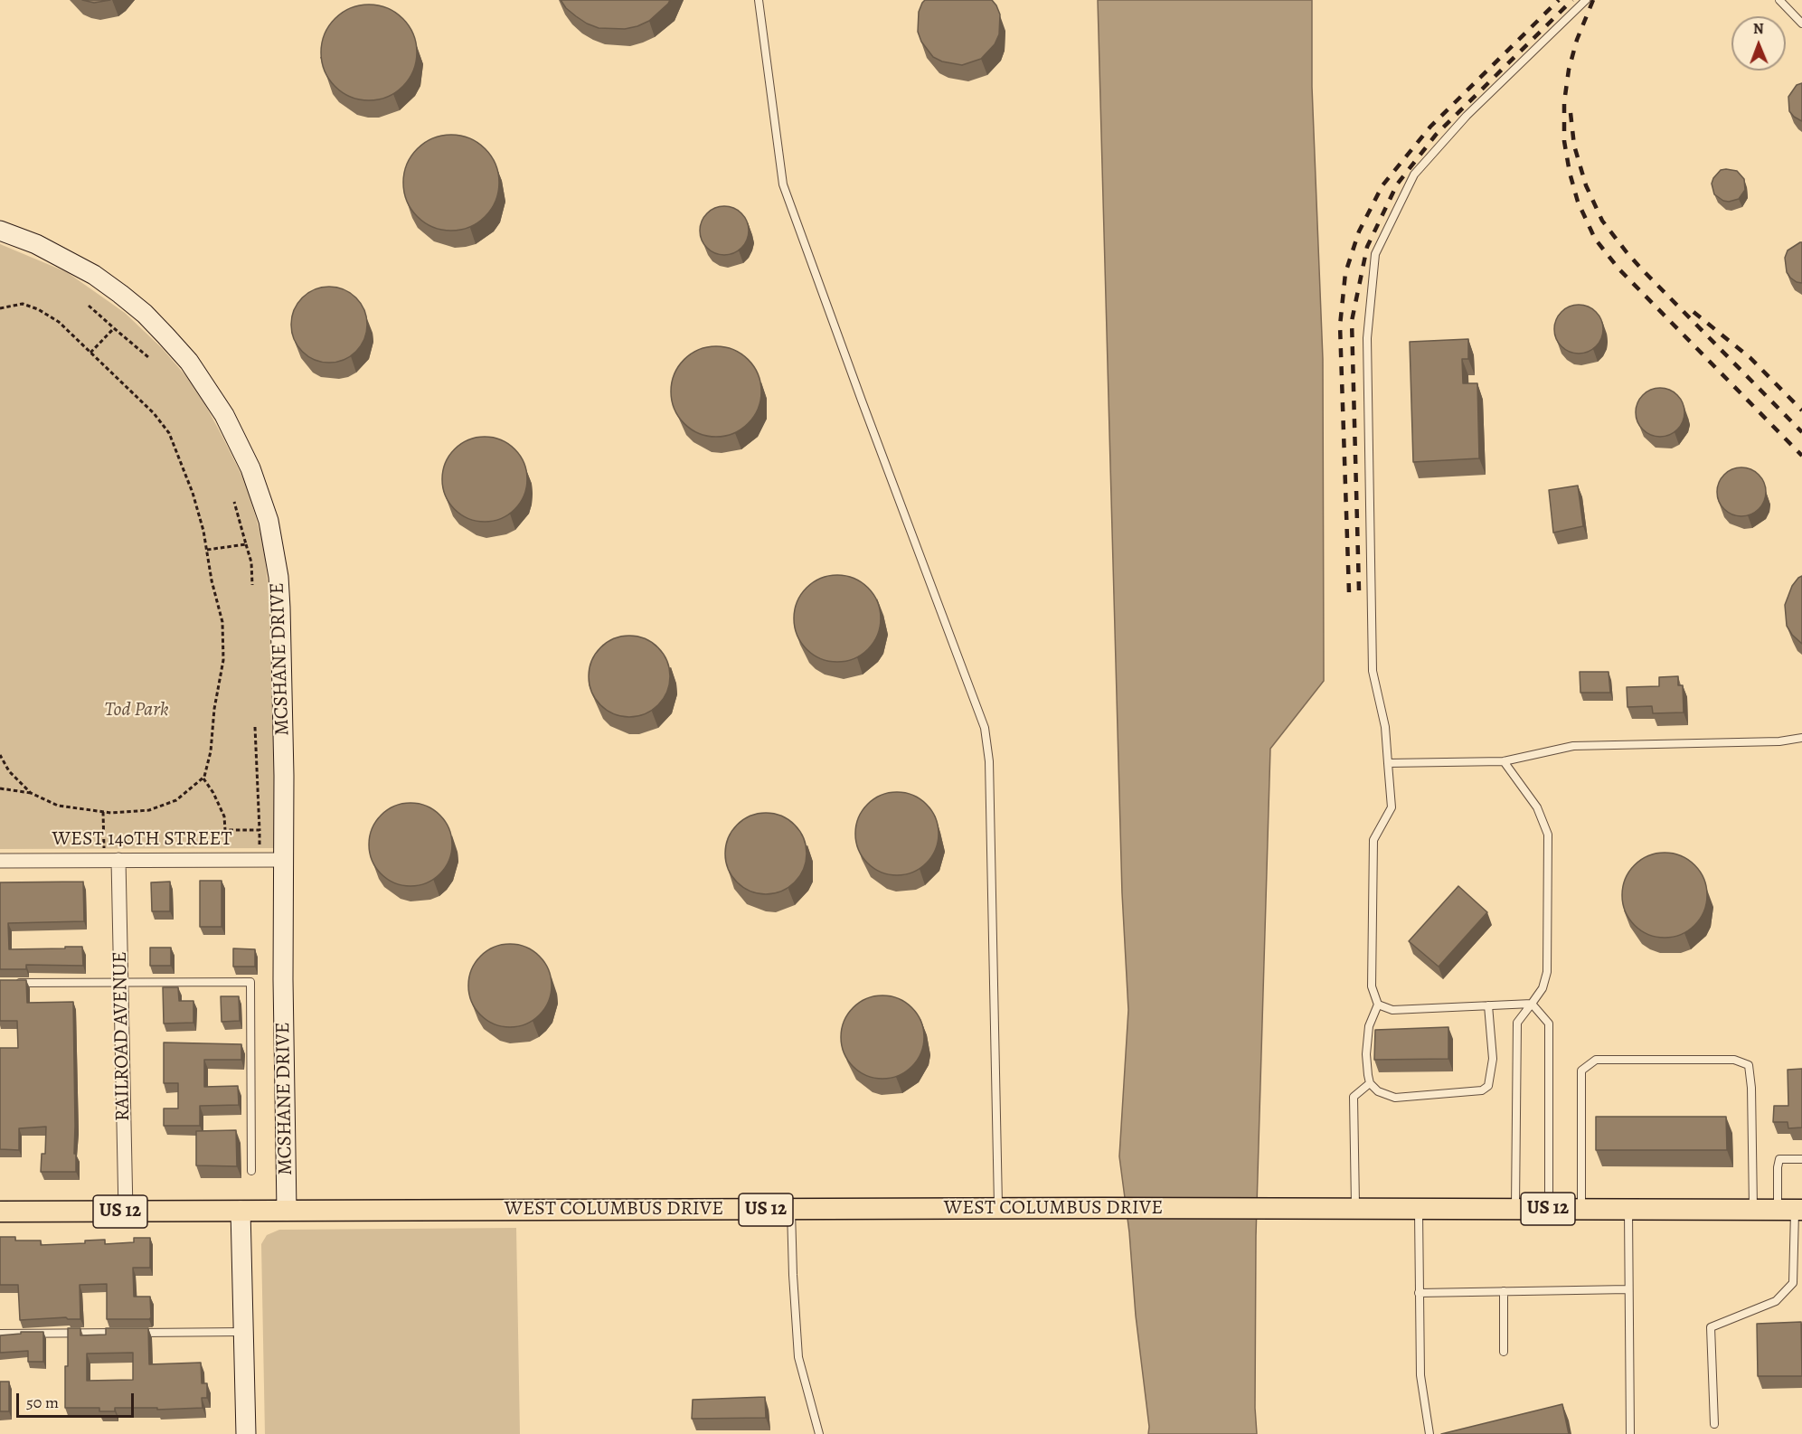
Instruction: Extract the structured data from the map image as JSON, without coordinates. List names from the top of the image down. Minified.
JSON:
{"streets":{"main road":["WEST COLUMBUS DRIVE","US 12"],"street":["MCSHANE DRIVE","WEST 140TH STREET","RAILROAD AVENUE"]},"crossings":[["MCSHANE DRIVE","WEST 140TH STREET"],["MCSHANE DRIVE","WEST COLUMBUS DRIVE"],["WEST 140TH STREET","RAILROAD AVENUE"],["RAILROAD AVENUE","WEST COLUMBUS DRIVE"],["WEST COLUMBUS DRIVE","US 12"]],"parks":["Tod Park"],"scale_bar":"50 m","north":"top"}
